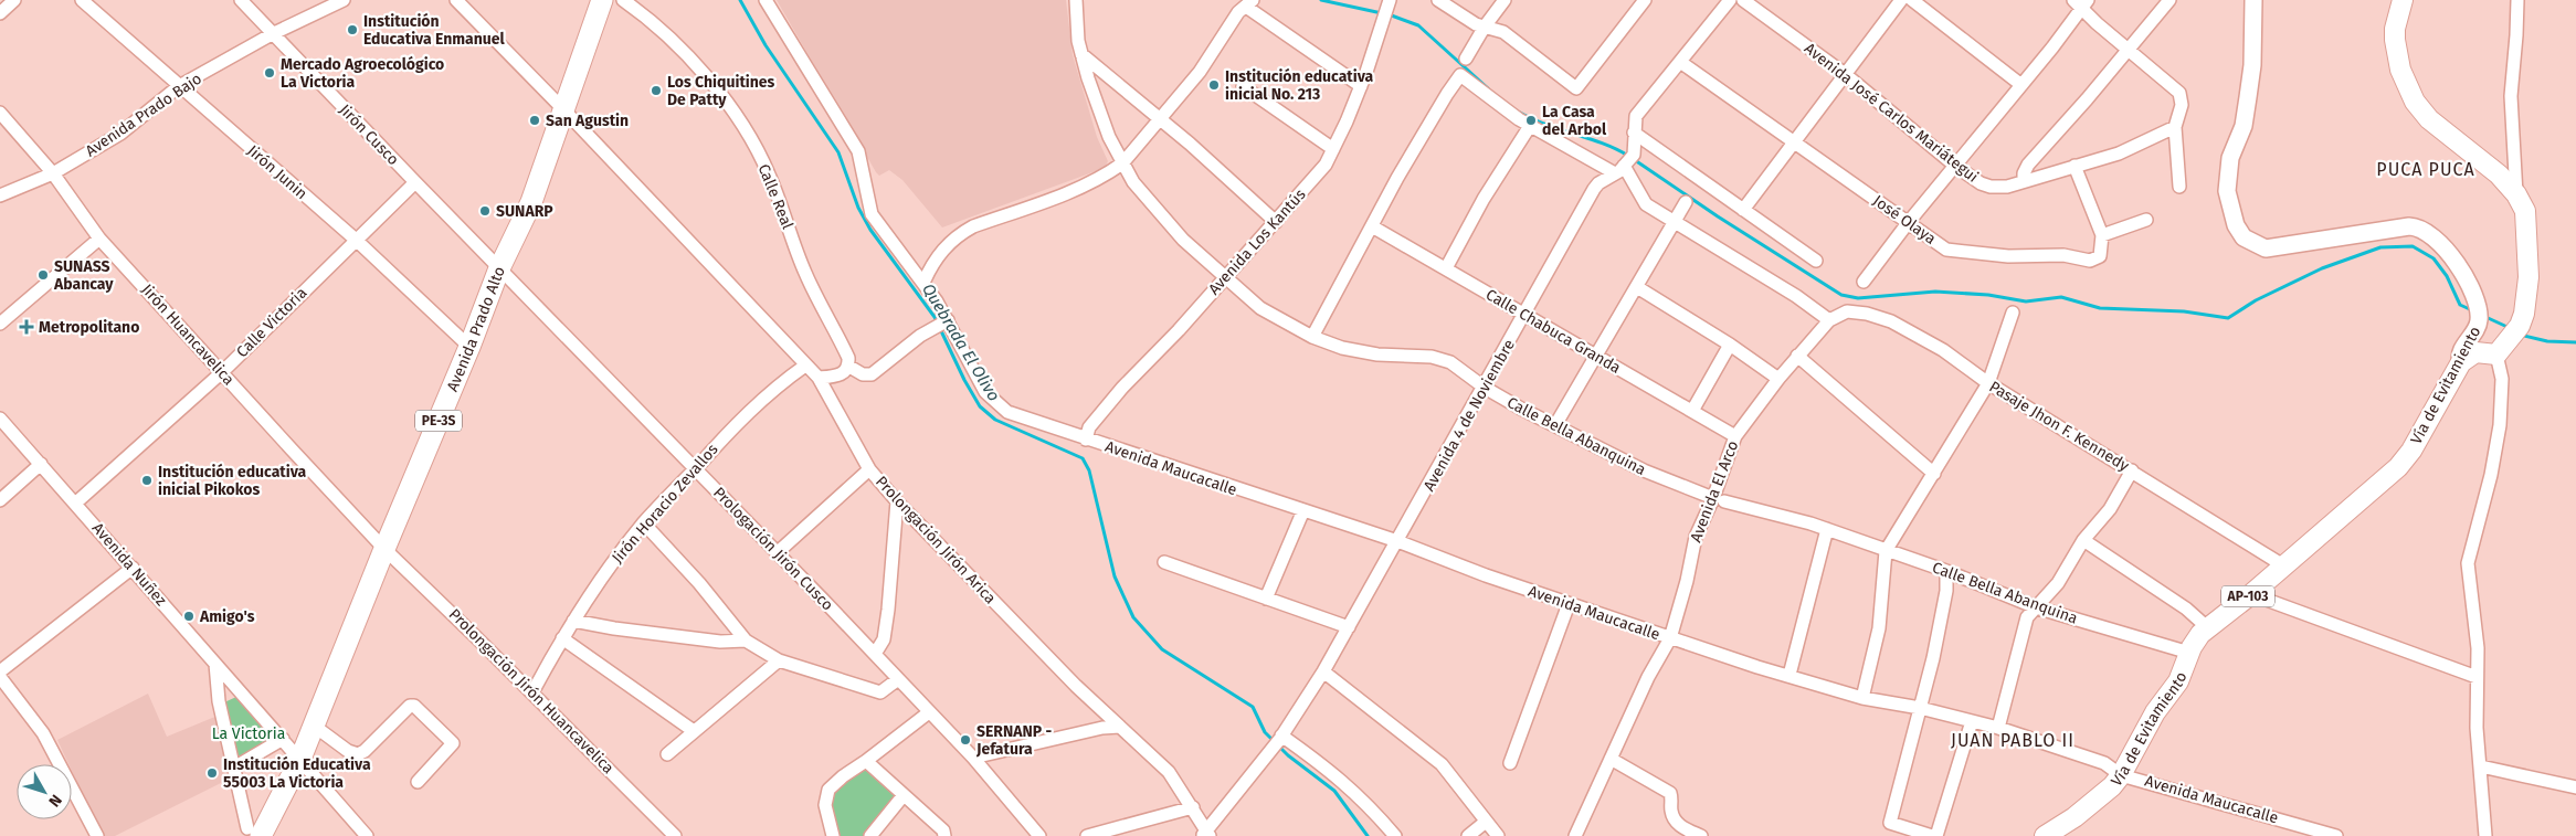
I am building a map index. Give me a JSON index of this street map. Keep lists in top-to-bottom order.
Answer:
{
  "streets": {
    "highway": ["Avenida Prado Alto", "PE-3S"],
    "main road": ["Vía de Evitamiento", "AP-103"],
    "street": [
      "Avenida José Carlos Mariátegui",
      "Avenida Prado Bajo",
      "Jirón Cusco",
      "Jirón Junin",
      "Calle Real",
      "José Olaya",
      "Avenida Los Kantús",
      "Calle Victoria",
      "Calle Chabuca Granda",
      "Jirón Huancavelica",
      "Avenida 4 de Noviembre",
      "Pasaje Jhon F. Kennedy",
      "Calle Bella Abanquina",
      "Avenida Maucacalle",
      "Avenida El Arco",
      "Jirón Horacio Zevallos",
      "Prolongación Jirón Arica",
      "Prologación Jirón Cusco",
      "Avenida Nuñez",
      "Prolongación Jirón Huancavelica"
    ]
  },
  "crossings": [
    ["Avenida Prado Bajo", "Jirón Cusco"],
    ["Avenida Prado Bajo", "Jirón Junin"],
    ["Avenida Prado Bajo", "Jirón Huancavelica"],
    ["Jirón Cusco", "Calle Victoria"],
    ["Jirón Cusco", "Avenida Prado Alto"],
    ["Jirón Cusco", "Prologación Jirón Cusco"],
    ["Jirón Junin", "Calle Victoria"],
    ["Jirón Junin", "Avenida Prado Alto"],
    ["Avenida Los Kantús", "Calle Bella Abanquina"],
    ["Avenida Los Kantús", "Avenida Maucacalle"],
    ["Calle Victoria", "Jirón Huancavelica"],
    ["Calle Victoria", "Avenida Nuñez"],
    ["Avenida Prado Alto", "Jirón Huancavelica"],
    ["Avenida Prado Alto", "Prolongación Jirón Arica"],
    ["Avenida Prado Alto", "Prologación Jirón Cusco"],
    ["Avenida Prado Alto", "Avenida Nuñez"],
    ["Avenida Prado Alto", "Prolongación Jirón Huancavelica"],
    ["Calle Chabuca Granda", "Avenida 4 de Noviembre"],
    ["Calle Chabuca Granda", "Avenida El Arco"],
    ["Jirón Huancavelica", "Prolongación Jirón Huancavelica"],
    ["Vía de Evitamiento", "Pasaje Jhon F. Kennedy"],
    ["Vía de Evitamiento", "Calle Bella Abanquina"],
    ["Vía de Evitamiento", "Avenida Maucacalle"],
    ["Avenida 4 de Noviembre", "Calle Bella Abanquina"],
    ["Avenida 4 de Noviembre", "Avenida Maucacalle"],
    ["Avenida 4 de Noviembre", "Prolongación Jirón Arica"],
    ["Pasaje Jhon F. Kennedy", "Avenida El Arco"],
    ["Calle Bella Abanquina", "Avenida El Arco"],
    ["Avenida Maucacalle", "Avenida El Arco"],
    ["Jirón Horacio Zevallos", "Prolongación Jirón Arica"],
    ["Jirón Horacio Zevallos", "Prologación Jirón Cusco"],
    ["Jirón Horacio Zevallos", "Prolongación Jirón Huancavelica"]
  ],
  "districts": ["PUCA PUCA", "JUAN PABLO II"],
  "water": ["Quebrada El Olivo"],
  "parks": ["La Victoria"],
  "places": {
    "other": [
      "Institución Educativa Enmanuel",
      "Mercado Agroecológico La Victoria",
      "Institución educativa inicial No. 213",
      "Los Chiquitines De Patty",
      "San Agustin",
      "La Casa del Arbol",
      "SUNARP",
      "SUNASS Abancay",
      "Institución educativa inicial Pikokos",
      "Amigo's",
      "SERNANP - Jefatura",
      "Institución Educativa 55003 La Victoria"
    ],
    "health": ["Metropolitano"]
  },
  "north": "bottom right"
}
